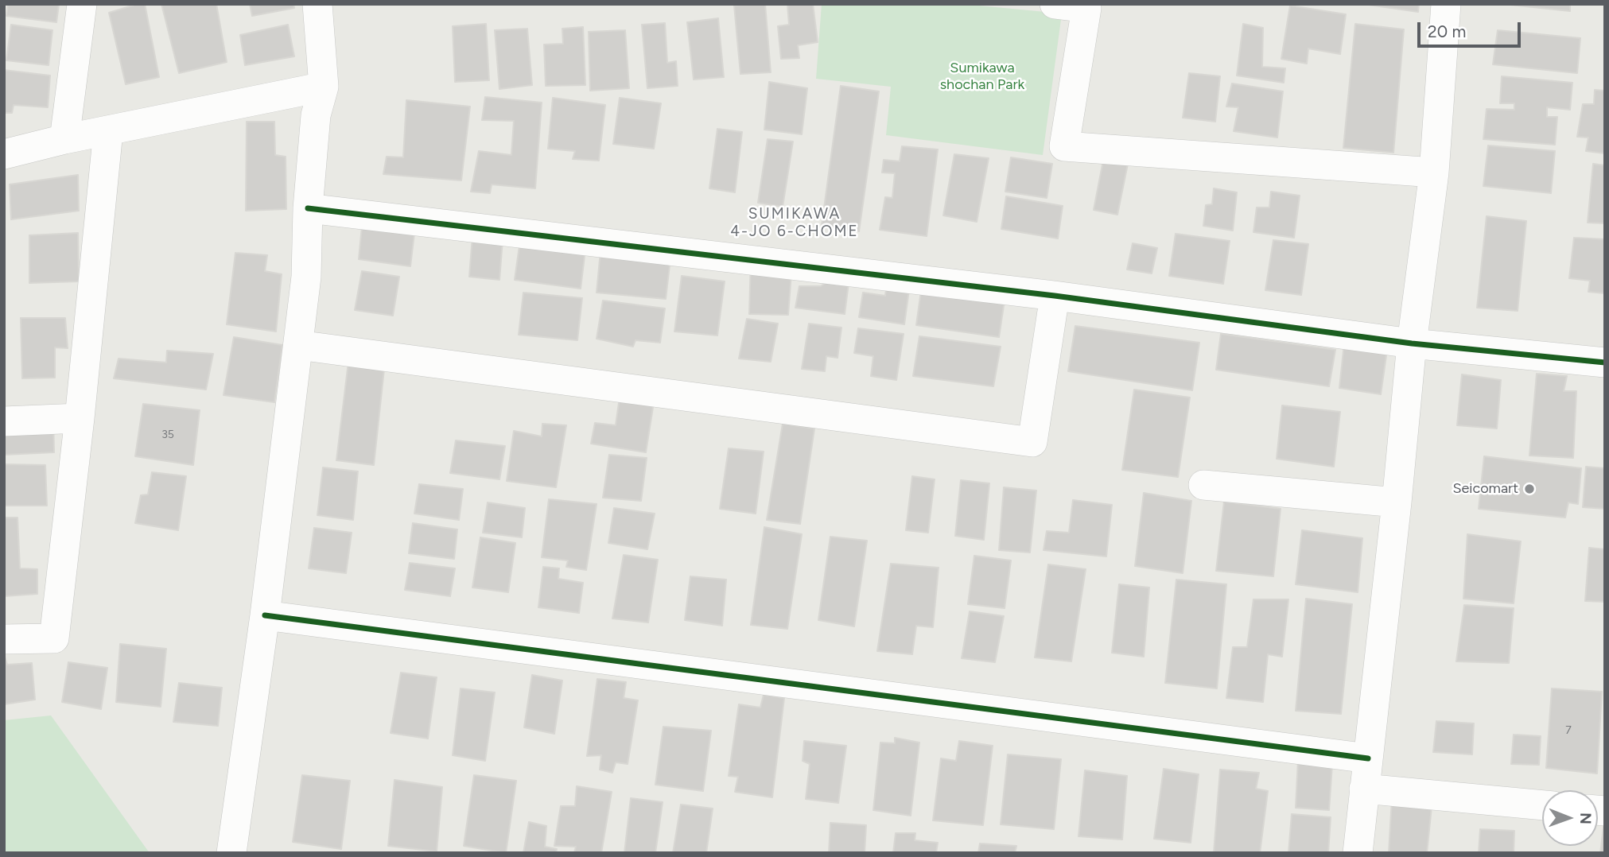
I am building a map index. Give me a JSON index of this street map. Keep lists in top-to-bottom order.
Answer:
{
  "districts": ["SUMIKAWA 4-JO 6-CHOME"],
  "parks": ["Sumikawa shochan Park"],
  "places": ["Seicomart"],
  "house_numbers": ["35", "7"],
  "scale_bar": "20 m",
  "north": "right"
}
